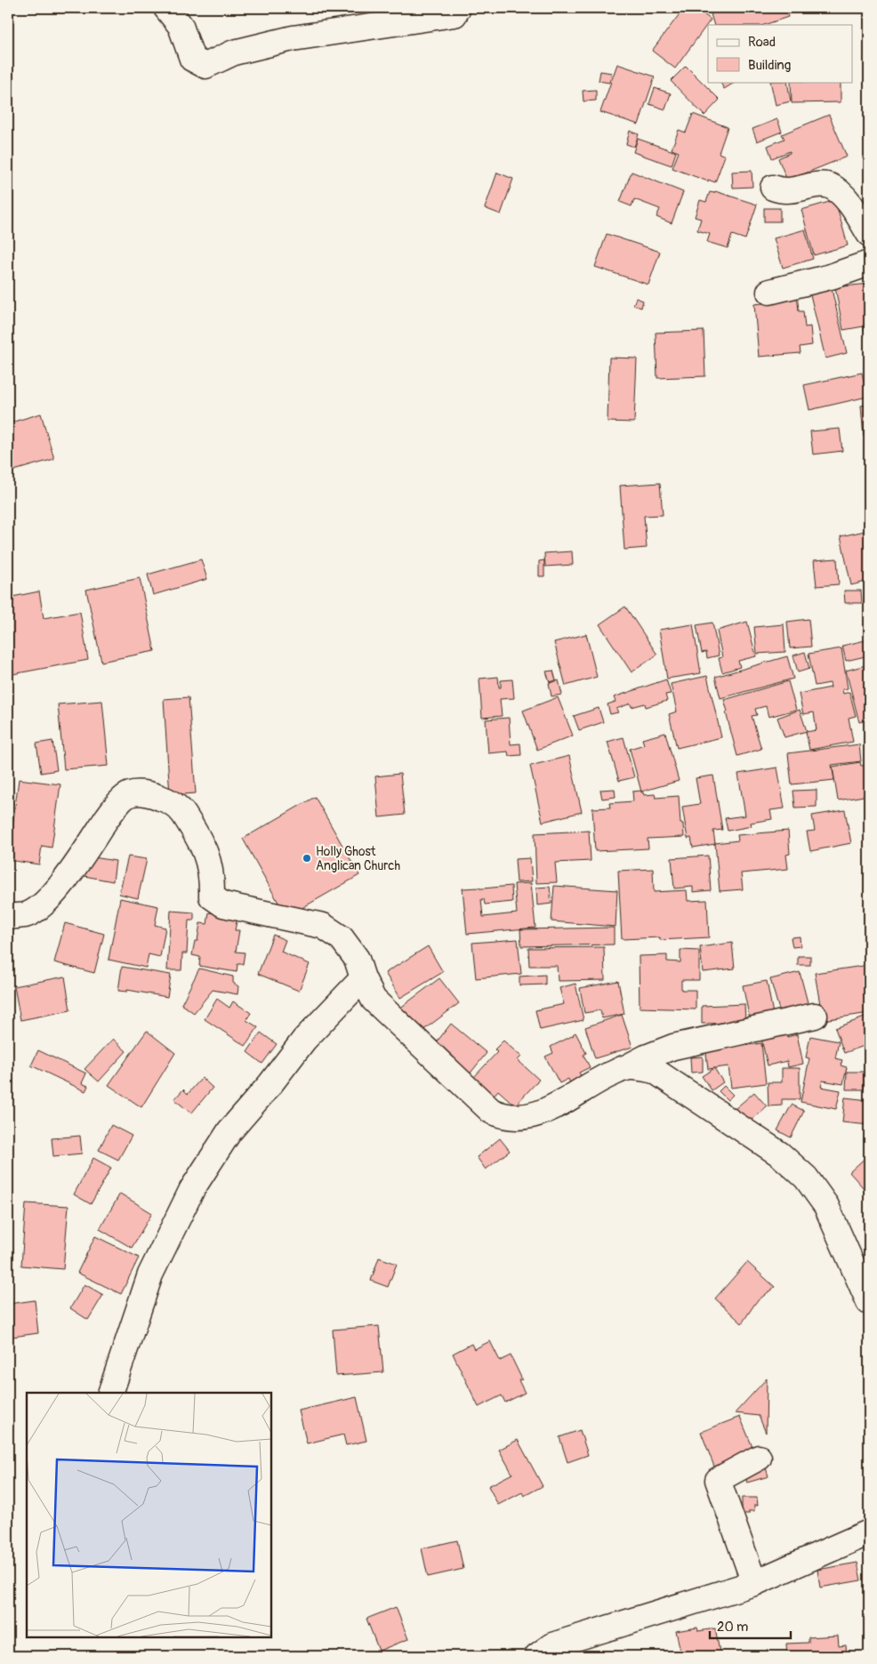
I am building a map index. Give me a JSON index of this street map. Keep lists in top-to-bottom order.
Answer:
{
  "places": ["Holly Ghost Anglican Church"],
  "legend": ["Road", "Building"],
  "scale_bar": "20 m"
}
